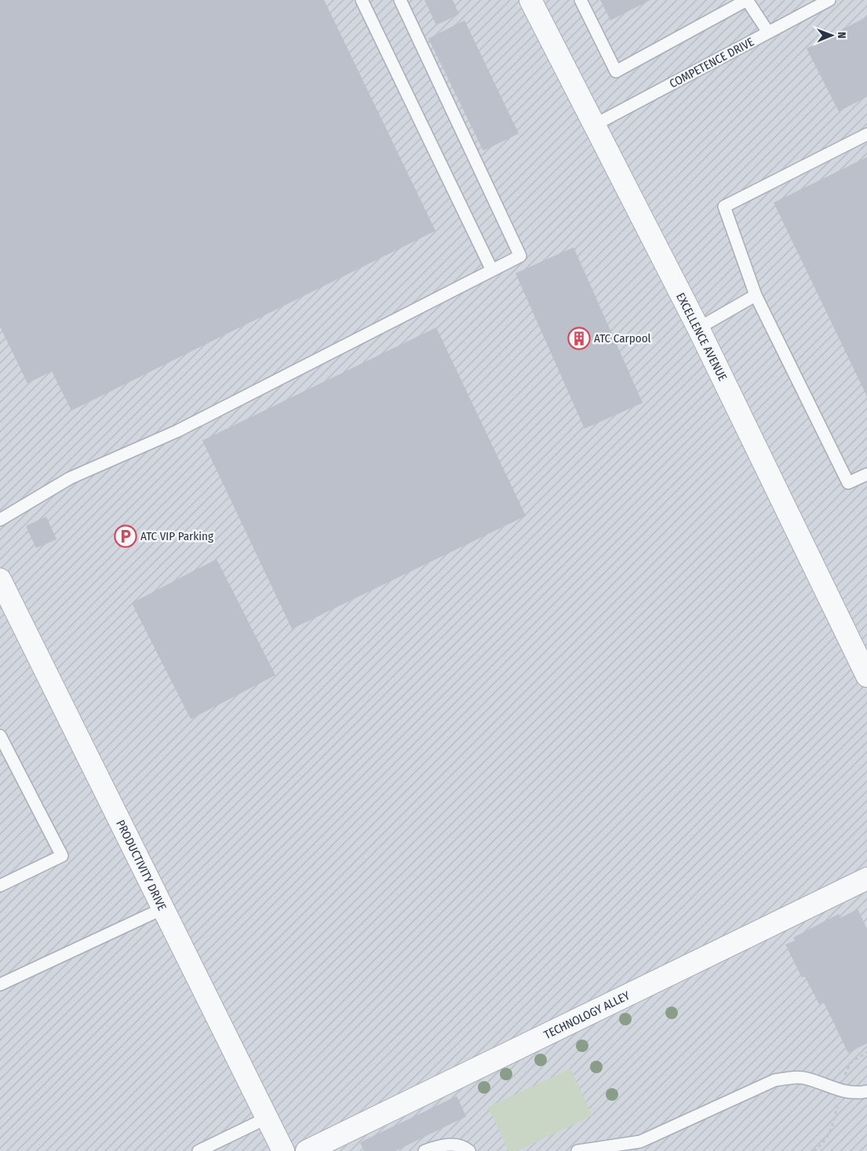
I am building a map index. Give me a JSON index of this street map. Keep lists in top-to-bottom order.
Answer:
{
  "streets": {
    "street": ["EXCELLENCE AVENUE", "PRODUCTIVITY DRIVE", "TECHNOLOGY ALLEY"],
    "lane": ["COMPETENCE DRIVE"]
  },
  "crossings": [
    ["COMPETENCE DRIVE", "EXCELLENCE AVENUE"]
  ],
  "places": {
    "building": ["ATC Carpool"],
    "parking": ["ATC VIP Parking"]
  },
  "north": "right"
}
